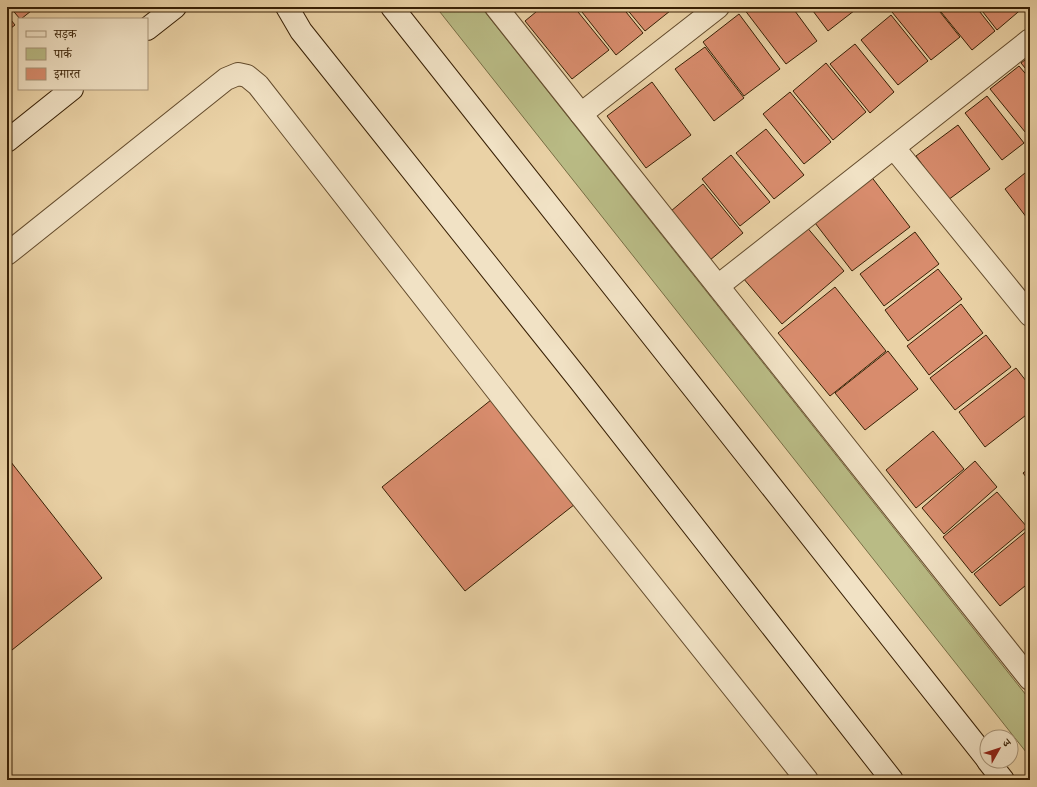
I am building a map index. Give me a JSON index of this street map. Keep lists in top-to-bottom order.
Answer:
{
  "legend": ["सड़क", "पार्क", "इमारत"],
  "north": "top right"
}
